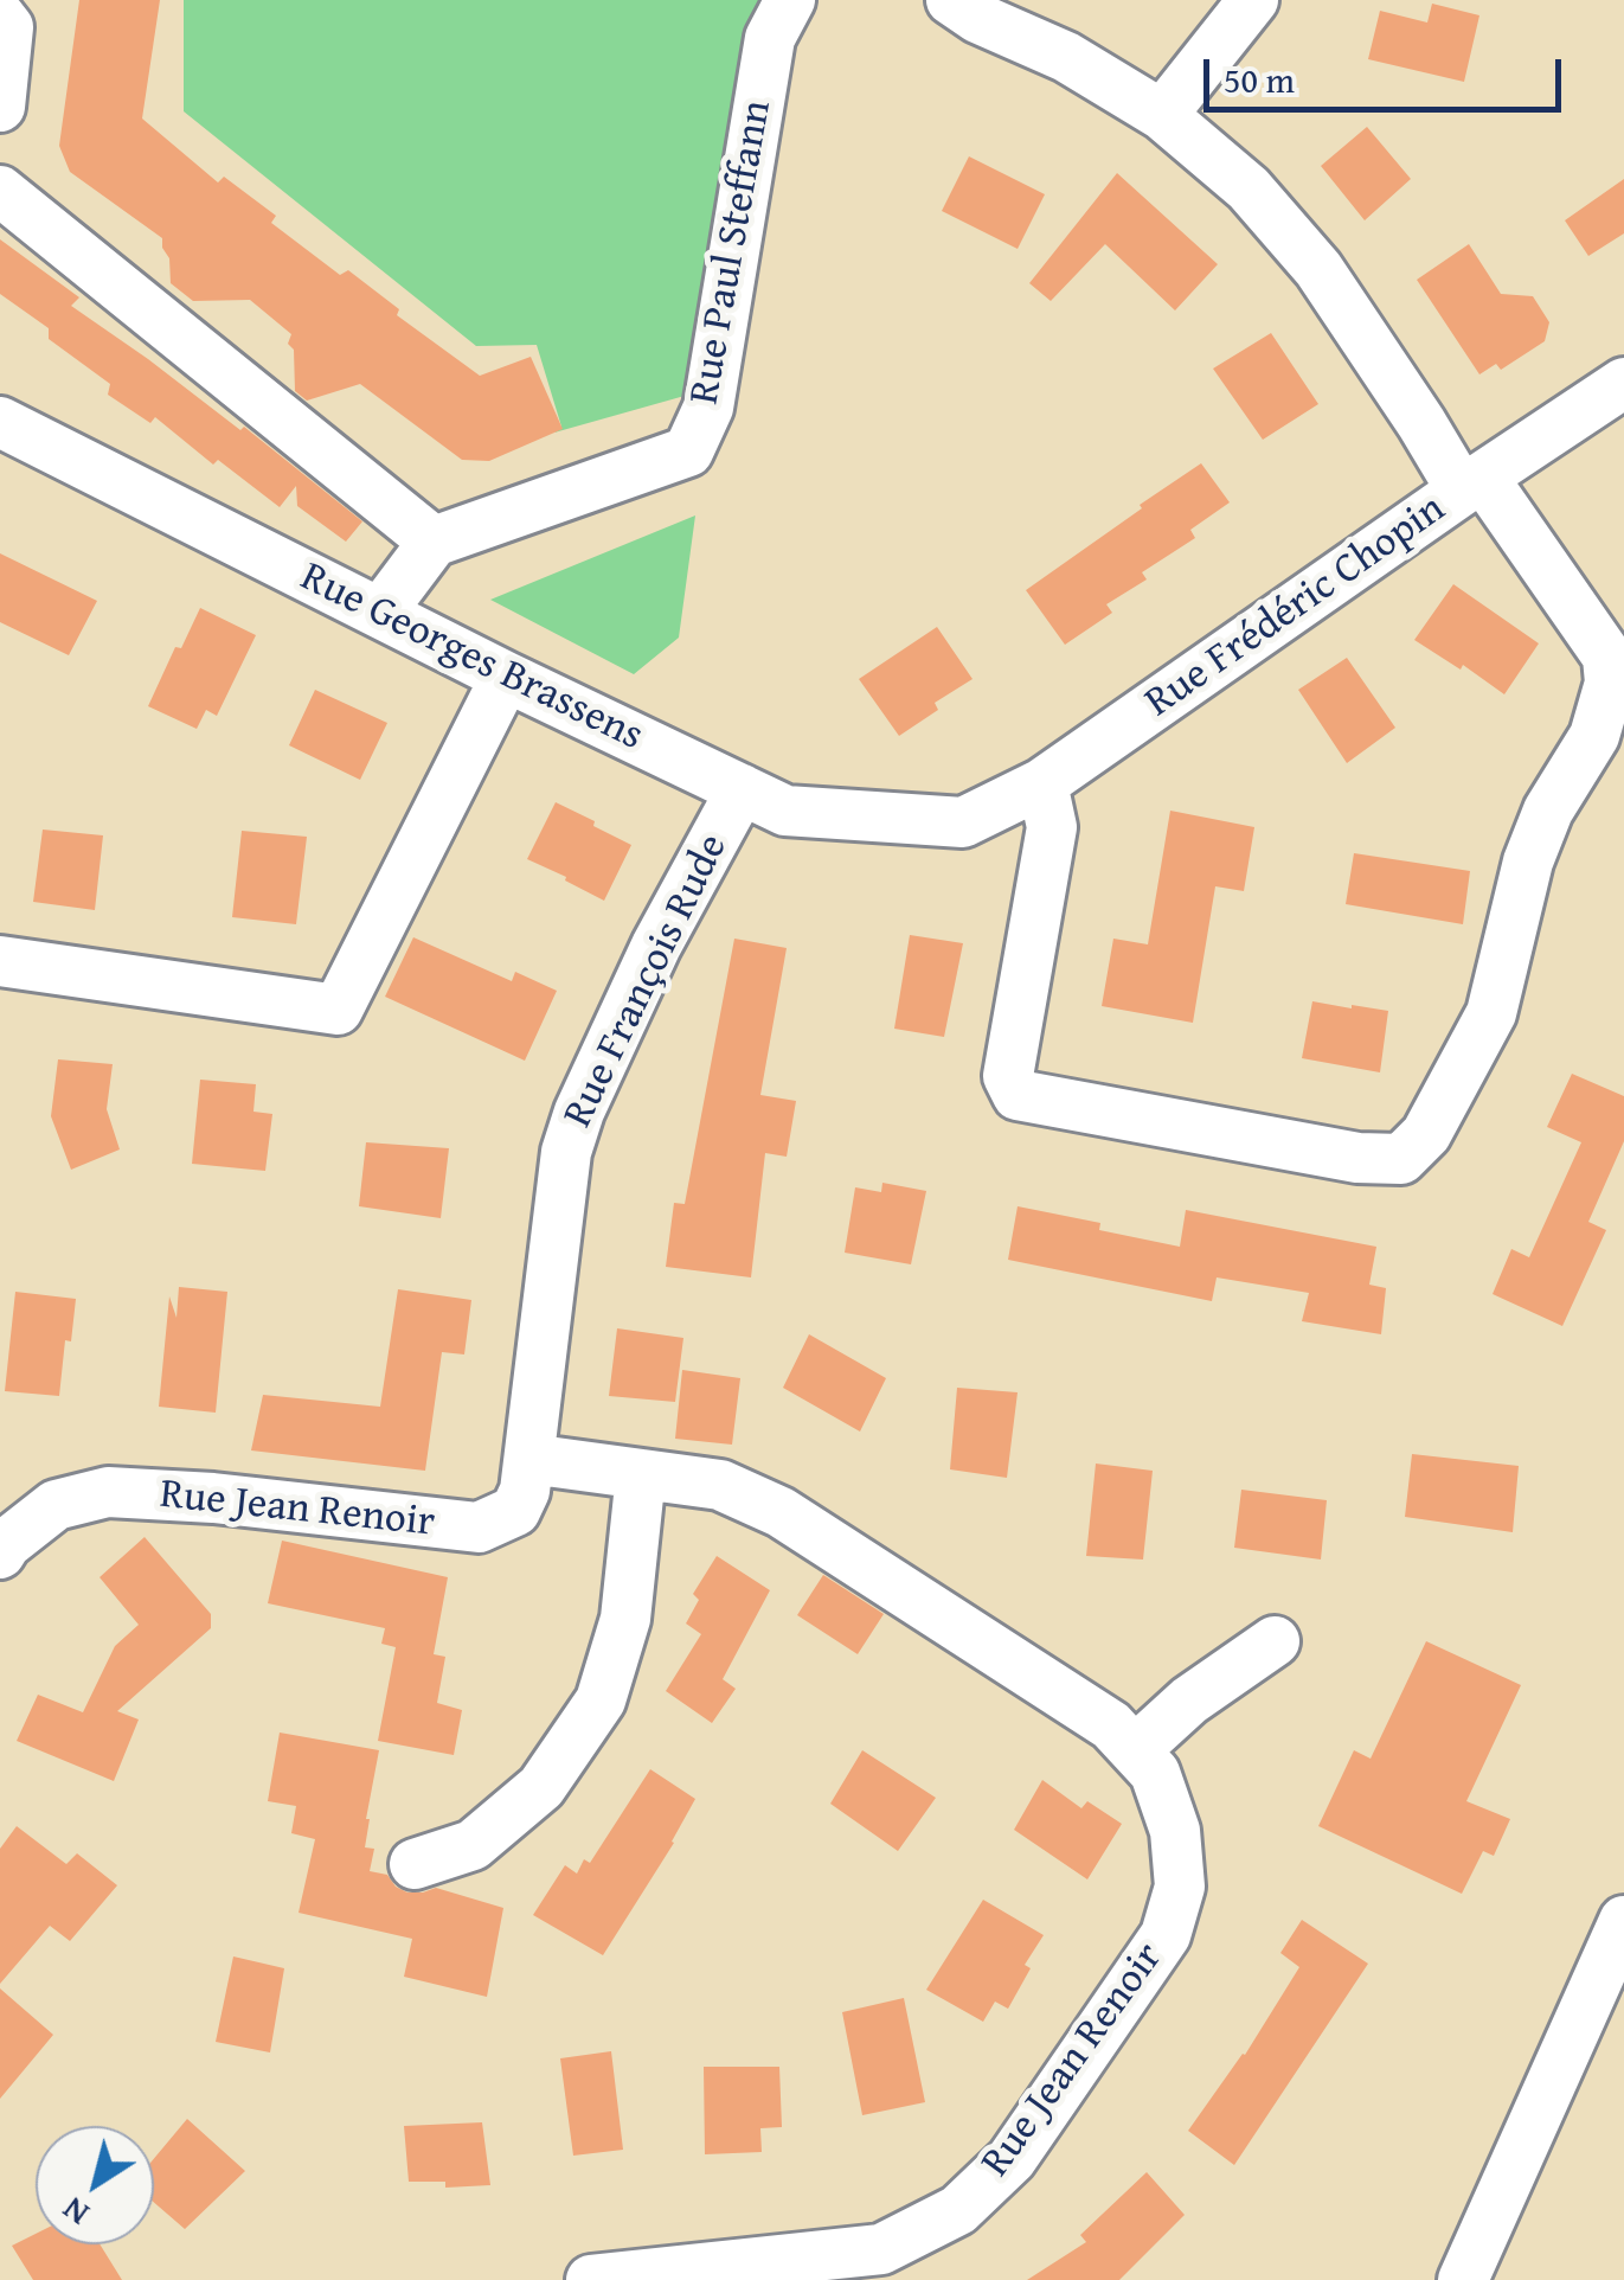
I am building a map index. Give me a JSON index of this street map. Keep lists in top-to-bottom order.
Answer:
{
  "streets": {
    "street": [
      "Rue Paul Steffann",
      "Rue Frédéric Chopin",
      "Rue Georges Brassens",
      "Rue François Rude",
      "Rue Jean Renoir"
    ]
  },
  "crossings": [
    ["Rue Frédéric Chopin", "Rue Georges Brassens"],
    ["Rue Georges Brassens", "Rue François Rude"],
    ["Rue François Rude", "Rue Jean Renoir"]
  ],
  "scale_bar": "50 m",
  "north": "bottom left"
}
